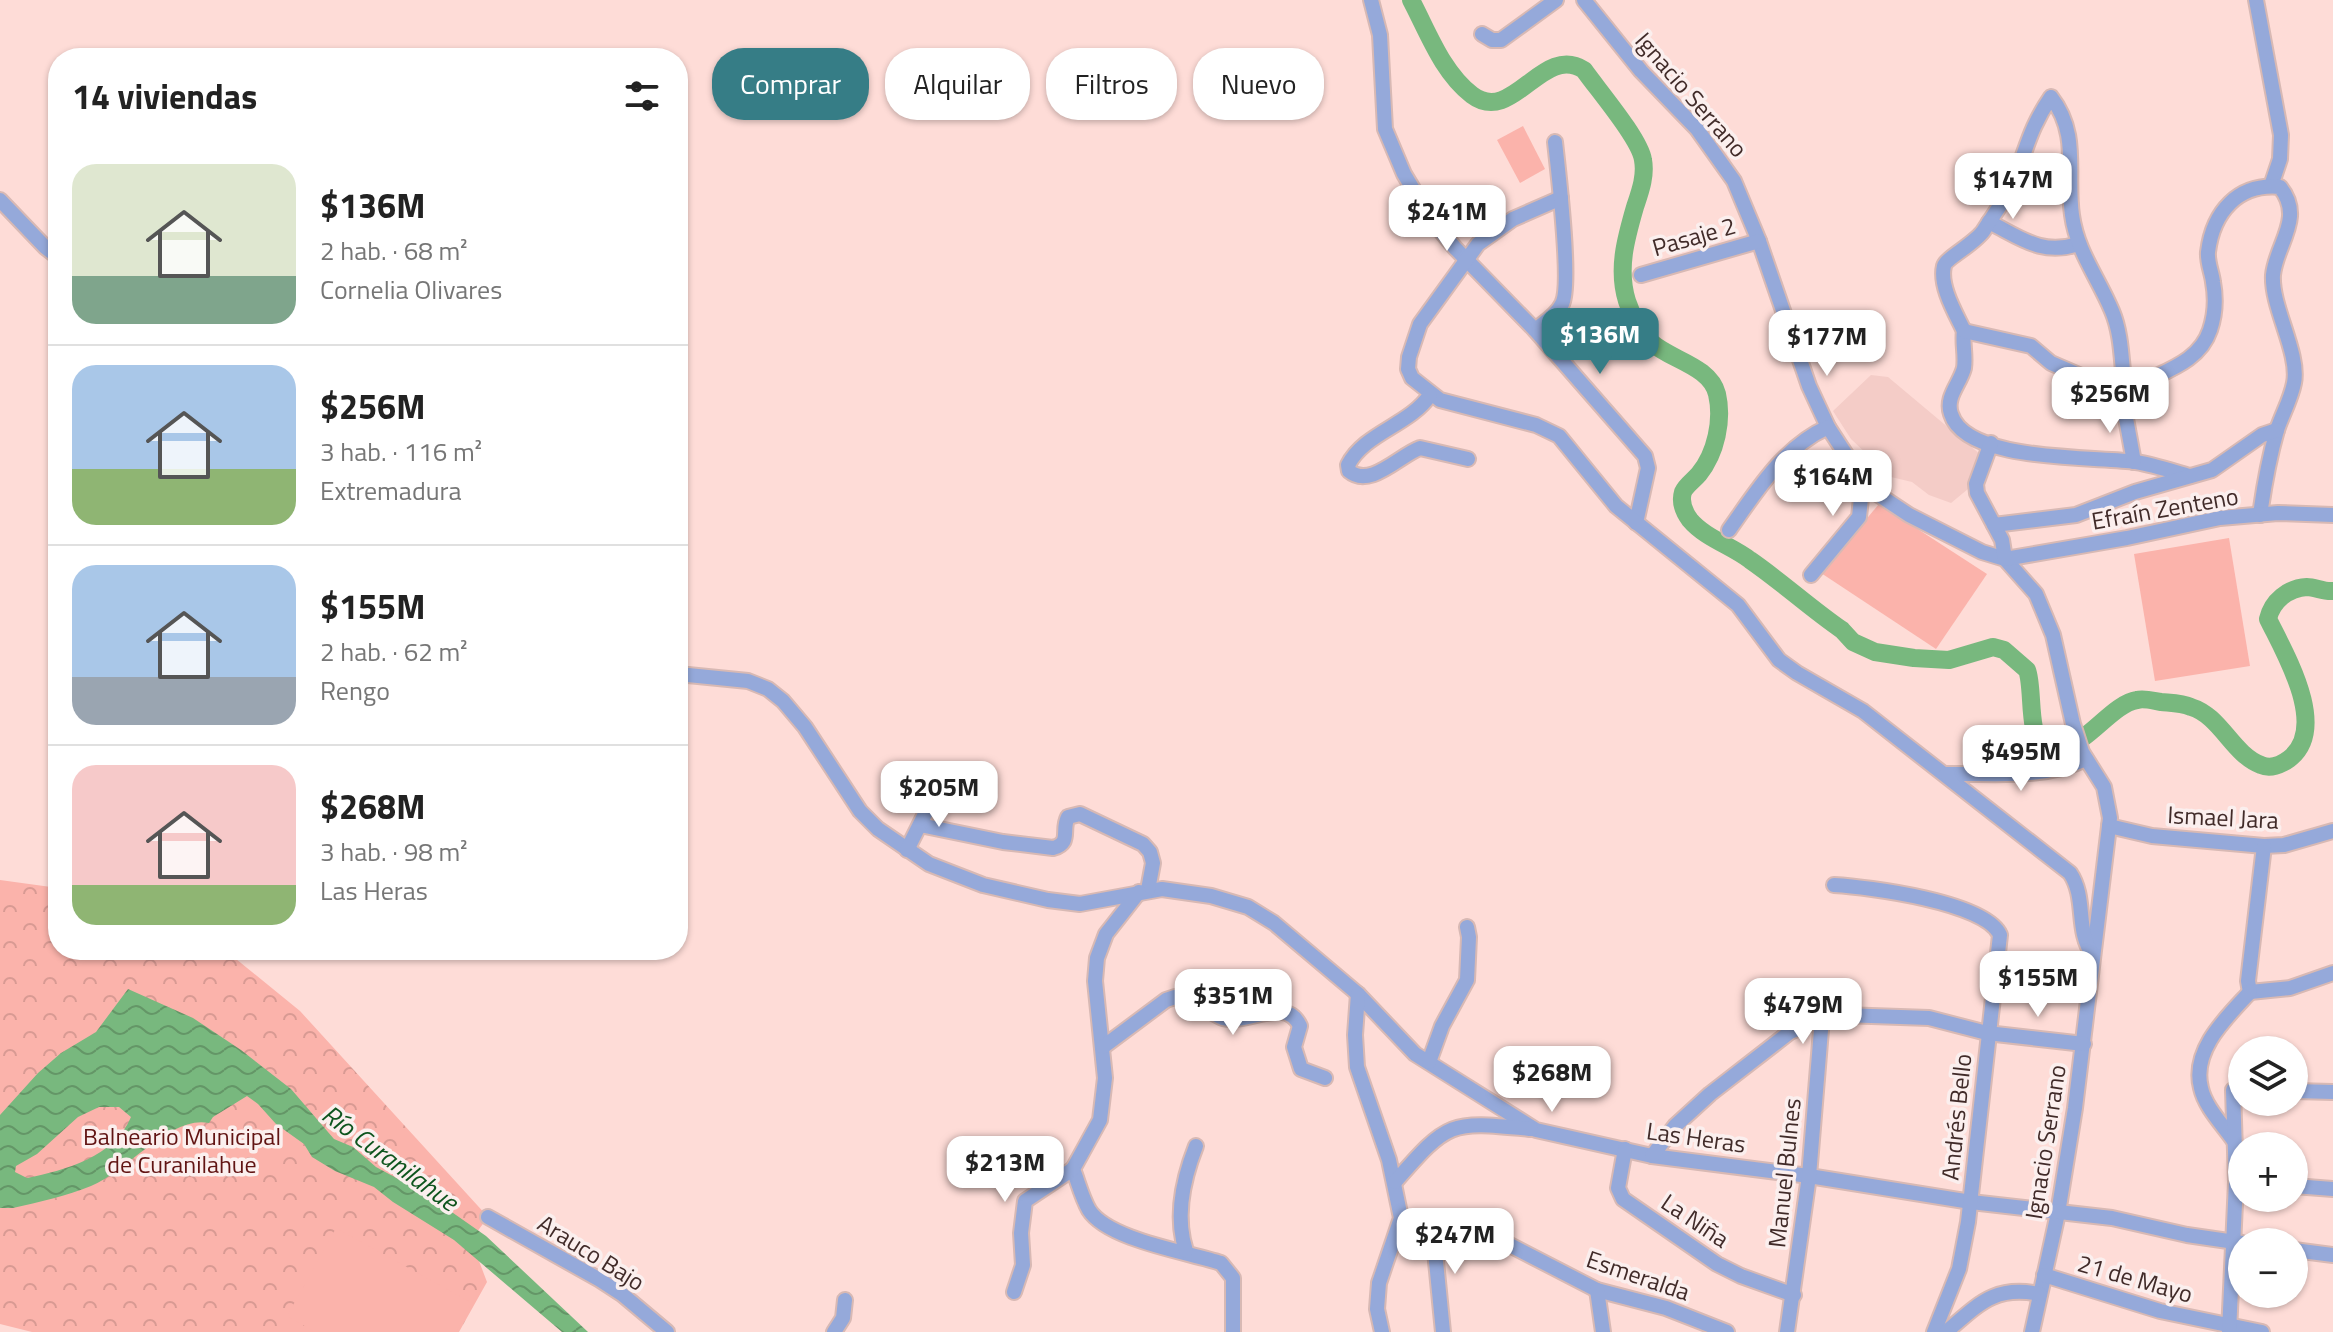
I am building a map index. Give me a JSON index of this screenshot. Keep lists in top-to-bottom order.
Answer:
{
  "streets": {
    "street": [
      "Ignacio Serrano",
      "Pasaje 2",
      "Efraín Zenteno",
      "Ismael Jara",
      "Andrés Bello",
      "Las Heras",
      "Manuel Bulnes",
      "La Niña",
      "Arauco Bajo",
      "Esmeralda",
      "21 de Mayo"
    ]
  },
  "crossings": [
    ["Ignacio Serrano", "Pasaje 2"],
    ["Ignacio Serrano", "Efraín Zenteno"],
    ["Ignacio Serrano", "Ismael Jara"],
    ["Ignacio Serrano", "Las Heras"],
    ["Ignacio Serrano", "21 de Mayo"],
    ["Andrés Bello", "Las Heras"],
    ["Las Heras", "Manuel Bulnes"],
    ["Las Heras", "La Niña"],
    ["Manuel Bulnes", "La Niña"]
  ],
  "water": ["Río Curanilahue"],
  "parks": ["Balneario Municipal de Curanilahue"],
  "page": {
    "chip": [
      "Comprar",
      "Alquilar",
      "Filtros",
      "Nuevo"
    ],
    "heading": "14 viviendas",
    "list": [
      {
        "name": "$136M",
        "note": "2 hab. · 68 m² · Cornelia Olivares"
      },
      {
        "name": "$256M",
        "note": "3 hab. · 116 m² · Extremadura"
      },
      {
        "name": "$155M",
        "note": "2 hab. · 62 m² · Rengo"
      },
      {
        "name": "$268M",
        "note": "3 hab. · 98 m² · Las Heras"
      }
    ],
    "price": [
      "$147M",
      "$241M",
      "$136M",
      "$177M",
      "$256M",
      "$164M",
      "$495M",
      "$205M",
      "$155M",
      "$351M",
      "$479M",
      "$268M",
      "$213M",
      "$247M"
    ],
    "map_buttons": ["+", "−"]
  }
}
